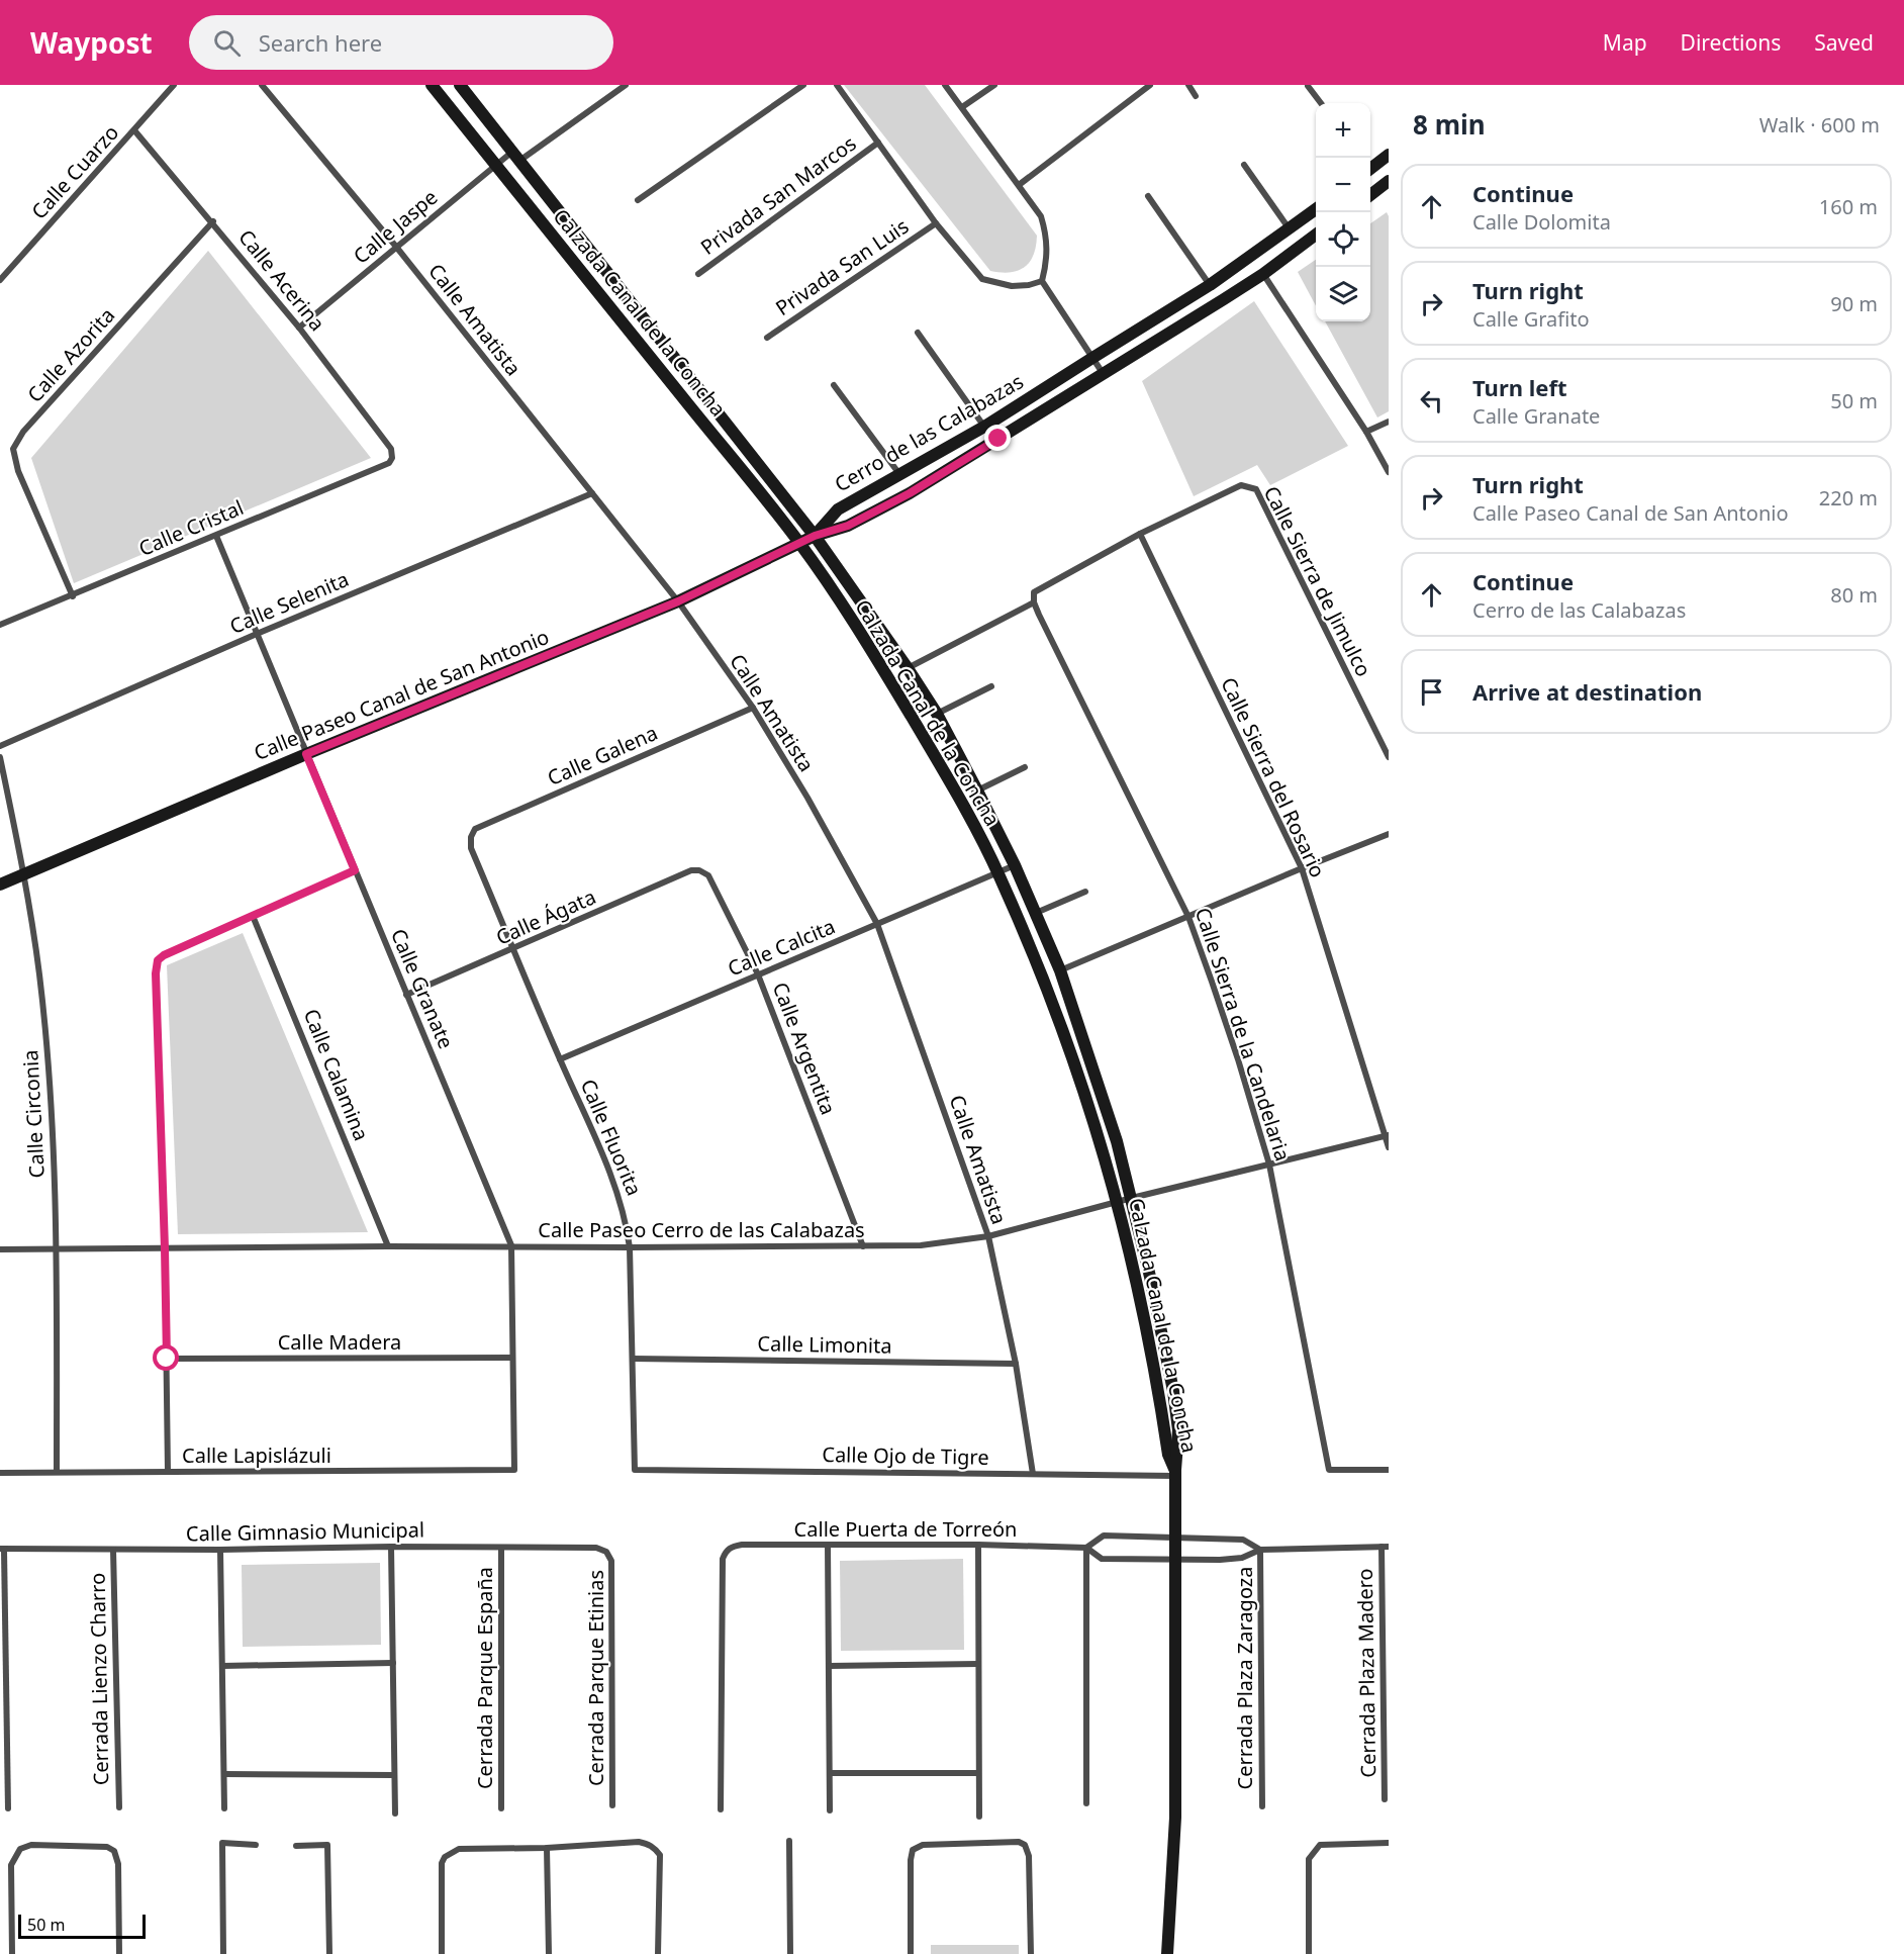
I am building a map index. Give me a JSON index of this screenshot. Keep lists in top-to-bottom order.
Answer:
{
  "streets": {
    "street": [
      "Calle Cuarzo",
      "Privada San Marcos",
      "Calle Jaspe",
      "Privada San Luis",
      "Calle Acerina",
      "Calzada Canal de la Concha",
      "Calle Amatista",
      "Calle Azorita",
      "Cerro de las Calabazas",
      "Calle Cristal",
      "Calle Sierra de Jimulco",
      "Calle Selenita",
      "Calle Paseo Canal de San Antonio",
      "Calle Galena",
      "Calle Sierra del Rosario",
      "Calle Ágata",
      "Calle Calcita",
      "Calle Granate",
      "Calle Sierra de la Candelaria",
      "Calle Argentita",
      "Calle Calamina",
      "Calle Circonia",
      "Calle Fluorita",
      "Calle Paseo Cerro de las Calabazas",
      "Calle Madera",
      "Calle Limonita",
      "Calle Lapislázuli",
      "Calle Ojo de Tigre",
      "Calle Puerta de Torreón",
      "Calle Gimnasio Municipal",
      "Cerrada Plaza Madero",
      "Cerrada Parque España",
      "Cerrada Parque Etinias",
      "Cerrada Plaza Zaragoza",
      "Cerrada Lienzo Charro"
    ]
  },
  "crossings": [
    ["Calle Cuarzo", "Calle Acerina"],
    ["Calle Jaspe", "Calle Acerina"],
    ["Calle Jaspe", "Calzada Canal de la Concha"],
    ["Calle Jaspe", "Calle Amatista"],
    ["Calle Acerina", "Calle Azorita"],
    ["Calle Acerina", "Calle Cristal"],
    ["Calzada Canal de la Concha", "Cerro de las Calabazas"],
    ["Calzada Canal de la Concha", "Calle Paseo Canal de San Antonio"],
    ["Calzada Canal de la Concha", "Calle Calcita"],
    ["Calzada Canal de la Concha", "Calle Paseo Cerro de las Calabazas"],
    ["Calzada Canal de la Concha", "Calle Ojo de Tigre"],
    ["Calzada Canal de la Concha", "Calle Puerta de Torreón"],
    ["Calle Amatista", "Calle Selenita"],
    ["Calle Amatista", "Calle Paseo Canal de San Antonio"],
    ["Calle Amatista", "Calle Galena"],
    ["Calle Amatista", "Calle Calcita"],
    ["Calle Amatista", "Calle Paseo Cerro de las Calabazas"],
    ["Calle Amatista", "Calle Limonita"],
    ["Calle Amatista", "Calle Ojo de Tigre"],
    ["Calle Azorita", "Calle Cristal"],
    ["Cerro de las Calabazas", "Calle Paseo Canal de San Antonio"],
    ["Calle Cristal", "Calle Granate"],
    ["Calle Sierra de Jimulco", "Calle Sierra del Rosario"],
    ["Calle Selenita", "Calle Granate"],
    ["Calle Paseo Canal de San Antonio", "Calle Granate"],
    ["Calle Paseo Canal de San Antonio", "Calle Circonia"],
    ["Calle Galena", "Calle Fluorita"],
    ["Calle Sierra del Rosario", "Calle Paseo Cerro de las Calabazas"],
    ["Calle Ágata", "Calle Granate"],
    ["Calle Ágata", "Calle Argentita"],
    ["Calle Ágata", "Calle Fluorita"],
    ["Calle Calcita", "Calle Argentita"],
    ["Calle Calcita", "Calle Fluorita"],
    ["Calle Granate", "Calle Paseo Cerro de las Calabazas"],
    ["Calle Granate", "Calle Madera"],
    ["Calle Granate", "Calle Lapislázuli"],
    ["Calle Sierra de la Candelaria", "Calle Paseo Cerro de las Calabazas"],
    ["Calle Argentita", "Calle Paseo Cerro de las Calabazas"],
    ["Calle Calamina", "Calle Paseo Cerro de las Calabazas"],
    ["Calle Circonia", "Calle Paseo Cerro de las Calabazas"],
    ["Calle Circonia", "Calle Lapislázuli"],
    ["Calle Fluorita", "Calle Paseo Cerro de las Calabazas"],
    ["Calle Fluorita", "Calle Limonita"],
    ["Calle Fluorita", "Calle Ojo de Tigre"],
    ["Calle Puerta de Torreón", "Cerrada Plaza Madero"],
    ["Calle Puerta de Torreón", "Cerrada Plaza Zaragoza"],
    ["Calle Gimnasio Municipal", "Cerrada Parque España"],
    ["Calle Gimnasio Municipal", "Cerrada Parque Etinias"],
    ["Calle Gimnasio Municipal", "Cerrada Lienzo Charro"]
  ],
  "scale_bar": "50 m",
  "page": {
    "header": "Waypost",
    "search": "Search here",
    "nav": ["Map", "Directions", "Saved"],
    "heading": ["8 min", "Walk · 600 m"],
    "map_buttons": ["+", "−"],
    "list": [
      ["Continue", "Calle Dolomita", "160 m"],
      ["Turn right", "Calle Grafito", "90 m"],
      ["Turn left", "Calle Granate", "50 m"],
      ["Turn right", "Calle Paseo Canal de San Antonio", "220 m"],
      ["Continue", "Cerro de las Calabazas", "80 m"],
      "Arrive at destination"
    ],
    "scale": "50 m"
  }
}
